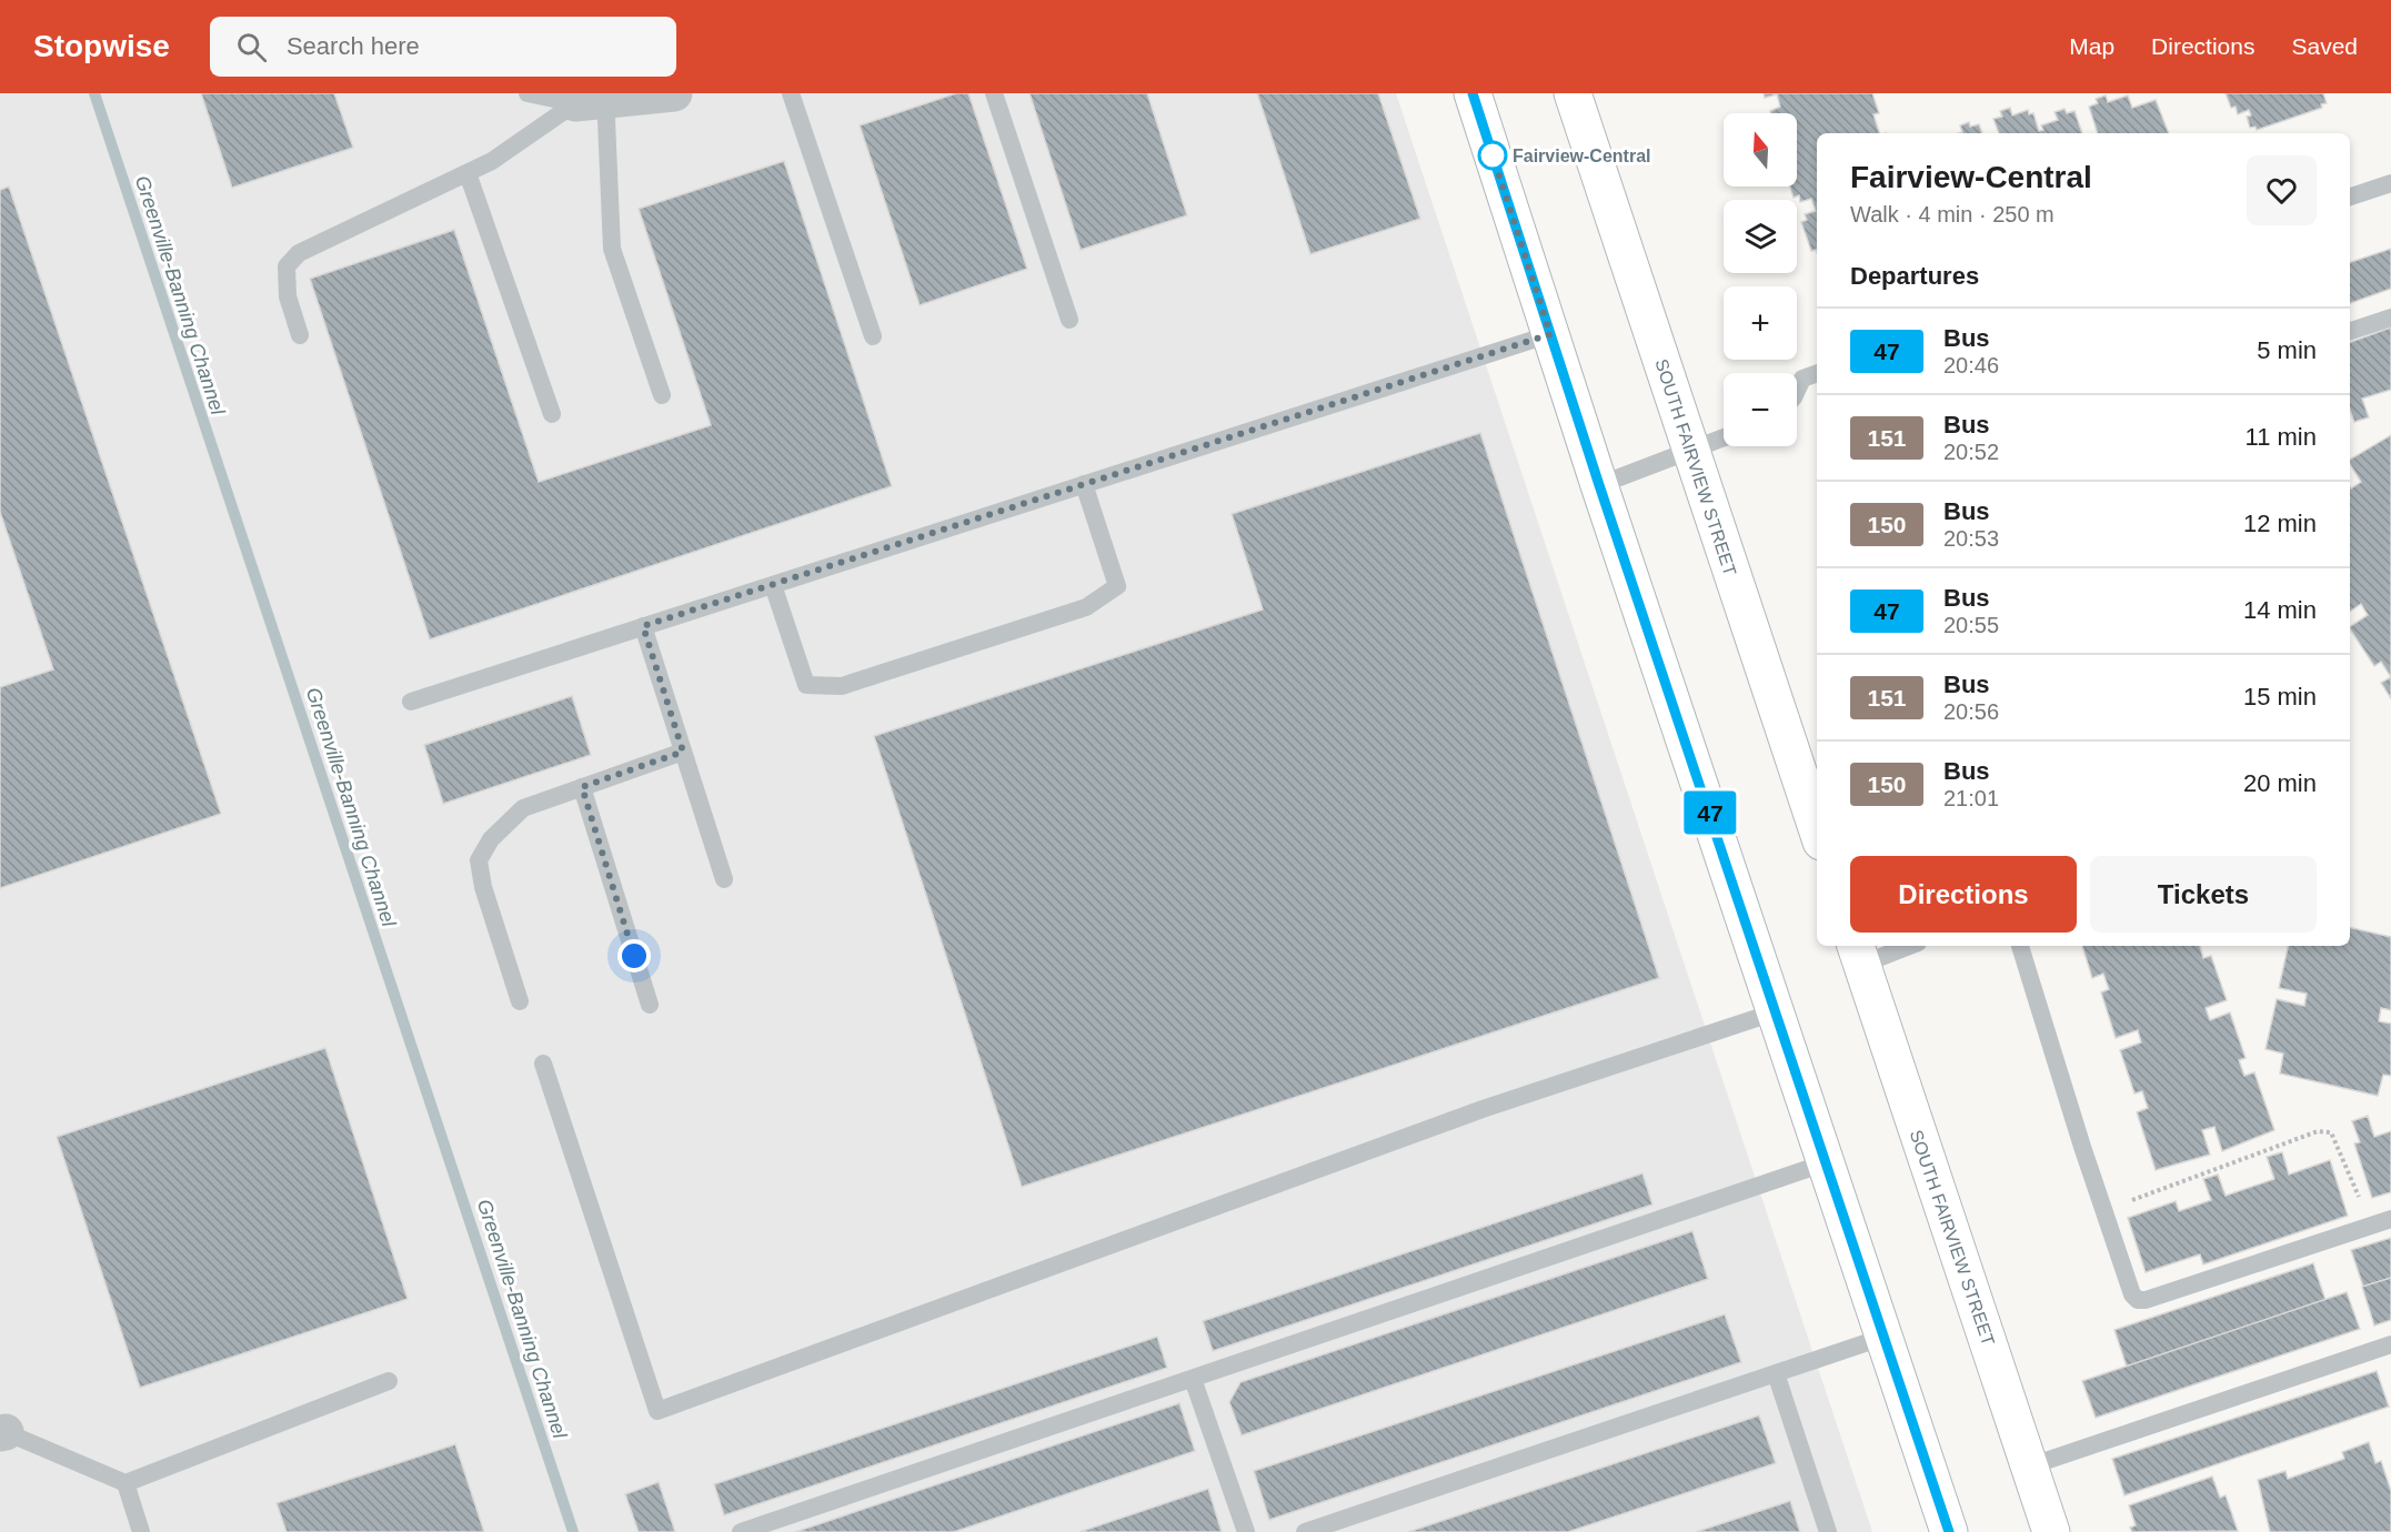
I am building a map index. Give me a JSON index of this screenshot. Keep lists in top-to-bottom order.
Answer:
{
  "streets": {
    "main road": ["SOUTH FAIRVIEW STREET"]
  },
  "water": ["Greenville-Banning Channel"],
  "places": ["Fairview-Central"],
  "lines": ["bus line 47"],
  "north": "top",
  "page": {
    "header": "Stopwise",
    "search": "Search here",
    "nav": ["Map", "Directions", "Saved"],
    "on_map": "47",
    "map_buttons": ["+", "−"],
    "heading": [
      ["Fairview-Central", "Walk · 4 min · 250 m"],
      "Departures"
    ],
    "list": [
      {
        "mark": "47",
        "name": "Bus",
        "note": "20:46",
        "value": "5 min"
      },
      {
        "mark": "151",
        "name": "Bus",
        "note": "20:52",
        "value": "11 min"
      },
      {
        "mark": "150",
        "name": "Bus",
        "note": "20:53",
        "value": "12 min"
      },
      {
        "mark": "47",
        "name": "Bus",
        "note": "20:55",
        "value": "14 min"
      },
      {
        "mark": "151",
        "name": "Bus",
        "note": "20:56",
        "value": "15 min"
      },
      {
        "mark": "150",
        "name": "Bus",
        "note": "21:01",
        "value": "20 min"
      }
    ],
    "buttons": ["Directions", "Tickets"]
  }
}
